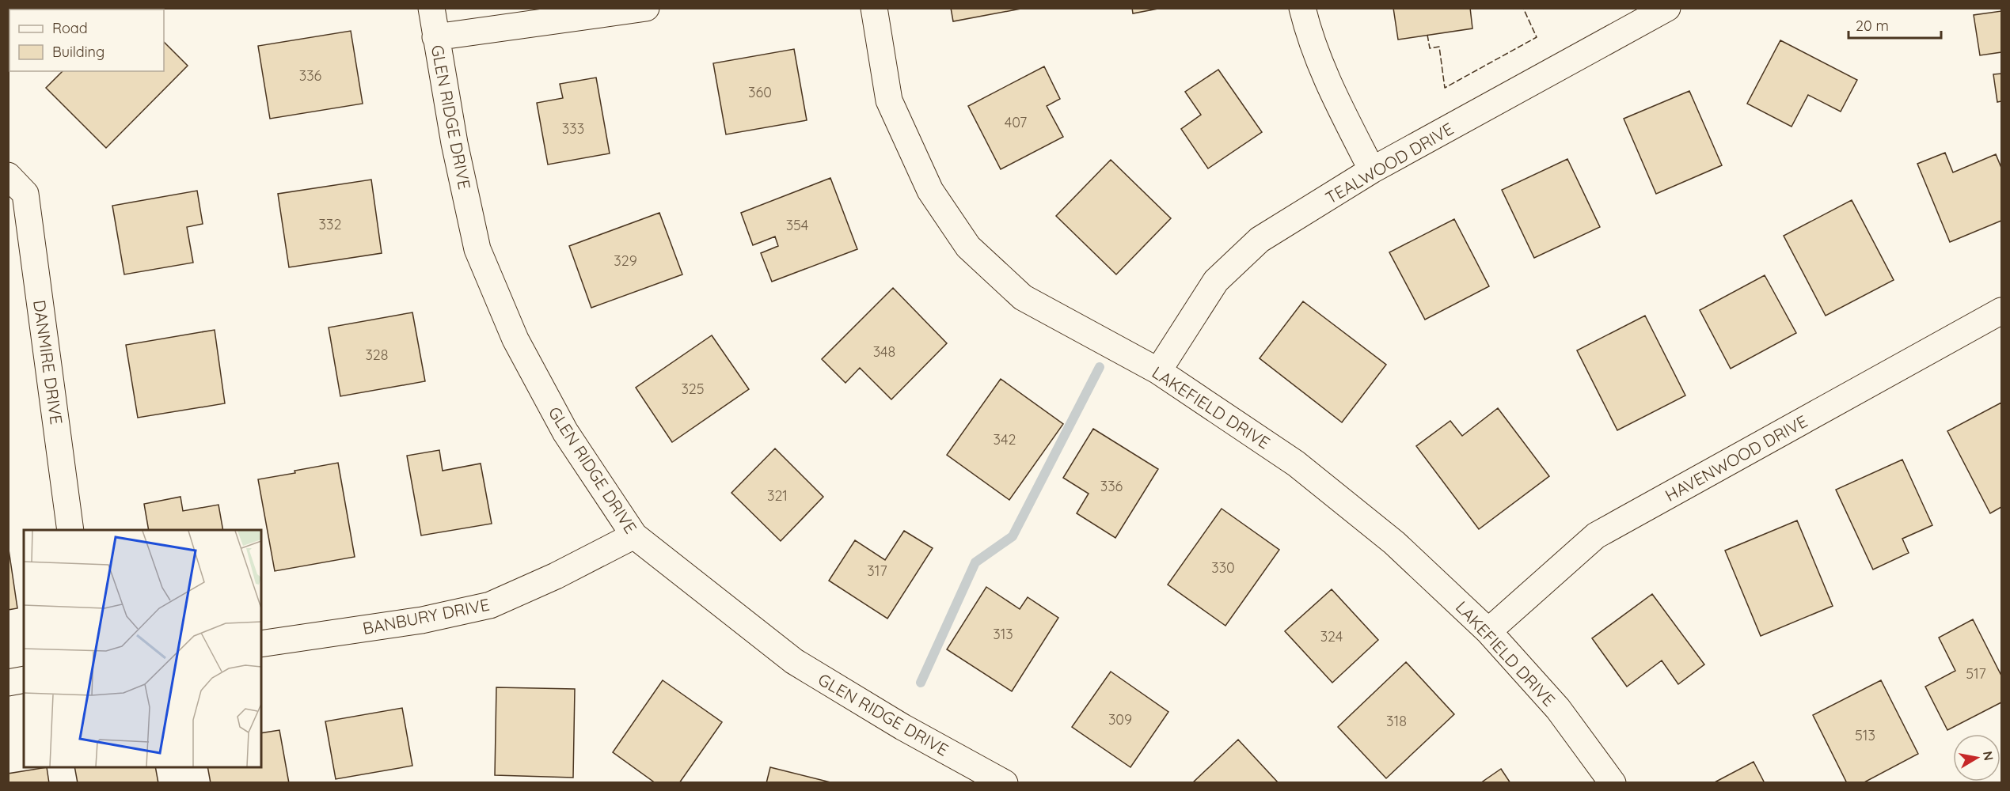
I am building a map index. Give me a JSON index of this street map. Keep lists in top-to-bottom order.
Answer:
{
  "streets": {
    "street": [
      "GLEN RIDGE DRIVE",
      "TEALWOOD DRIVE",
      "DANMIRE DRIVE",
      "LAKEFIELD DRIVE",
      "HAVENWOOD DRIVE",
      "BANBURY DRIVE"
    ]
  },
  "crossings": [
    ["GLEN RIDGE DRIVE", "BANBURY DRIVE"],
    ["TEALWOOD DRIVE", "LAKEFIELD DRIVE"],
    ["LAKEFIELD DRIVE", "HAVENWOOD DRIVE"]
  ],
  "house_numbers": [
    "336",
    "360",
    "407",
    "333",
    "332",
    "354",
    "329",
    "348",
    "328",
    "325",
    "342",
    "336",
    "321",
    "330",
    "317",
    "313",
    "324",
    "517",
    "309",
    "318",
    "513"
  ],
  "legend": ["Road", "Building"],
  "scale_bar": "20 m",
  "north": "right"
}
